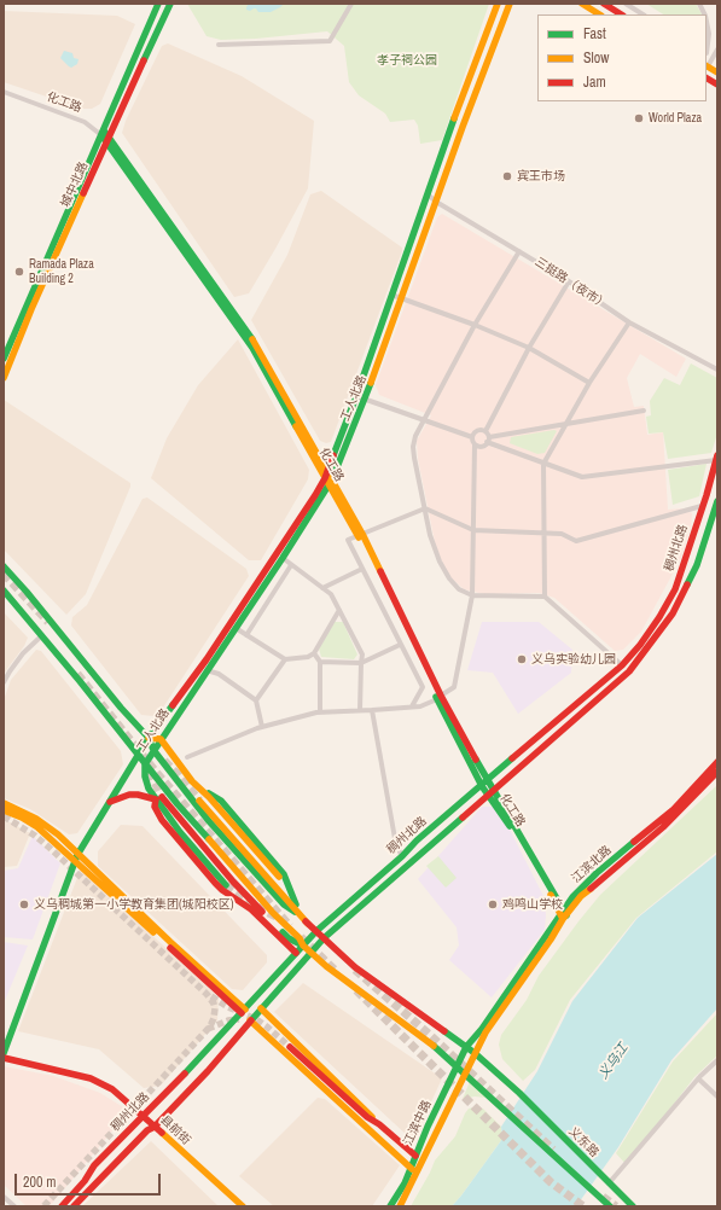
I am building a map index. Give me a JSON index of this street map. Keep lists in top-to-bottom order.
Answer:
{
  "streets": {
    "main road": [
      "化工路",
      "城中北路",
      "工人北路",
      "稠州北路",
      "江滨北路",
      "江滨中路",
      "县前街",
      "义东路"
    ],
    "street": ["三挺路（夜市）"]
  },
  "crossings": [
    ["化工路", "城中北路"],
    ["化工路", "工人北路"],
    ["化工路", "稠州北路"],
    ["化工路", "江滨北路"],
    ["三挺路（夜市）", "工人北路"],
    ["稠州北路", "县前街"],
    ["稠州北路", "义东路"],
    ["江滨北路", "江滨中路"],
    ["江滨北路", "义东路"],
    ["江滨中路", "义东路"]
  ],
  "water": ["义乌江"],
  "parks": ["孝子祠公园"],
  "places": [
    "World Plaza",
    "宾王市场",
    "Ramada Plaza Building 2",
    "义乌实验幼儿园",
    "义乌稠城第一小学教育集团(城阳校区)",
    "鸡鸣山学校"
  ],
  "legend": ["Fast", "Slow", "Jam"],
  "scale_bar": "200 m"
}
